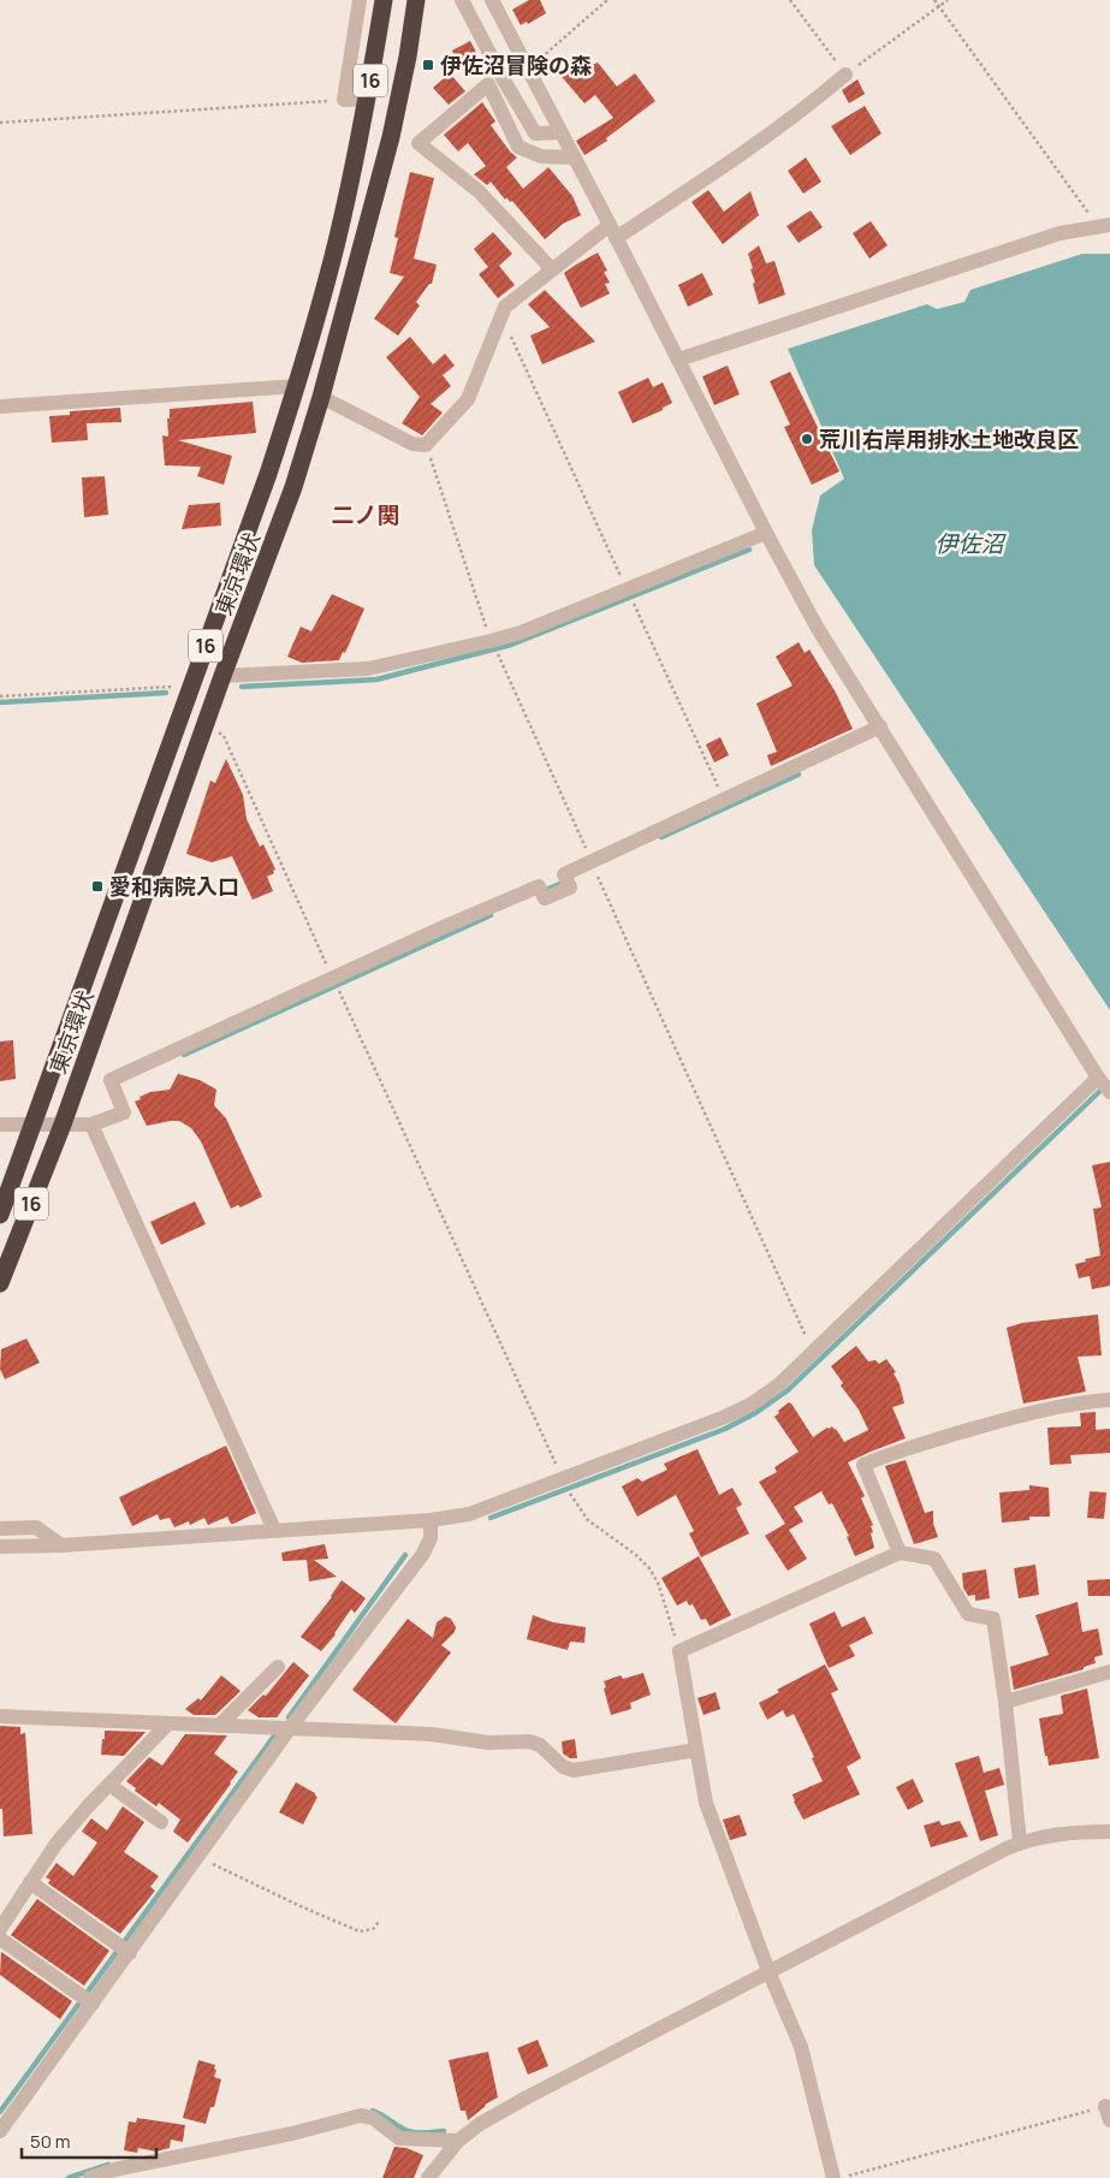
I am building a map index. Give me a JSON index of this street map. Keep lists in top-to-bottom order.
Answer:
{
  "streets": {
    "highway": ["16", "東京環状"]
  },
  "districts": ["二ノ関"],
  "water": ["伊佐沼"],
  "places": {
    "transit": ["伊佐沼冒険の森", "愛和病院入口"],
    "other": ["荒川右岸用排水土地改良区"]
  },
  "scale_bar": "50 m"
}
